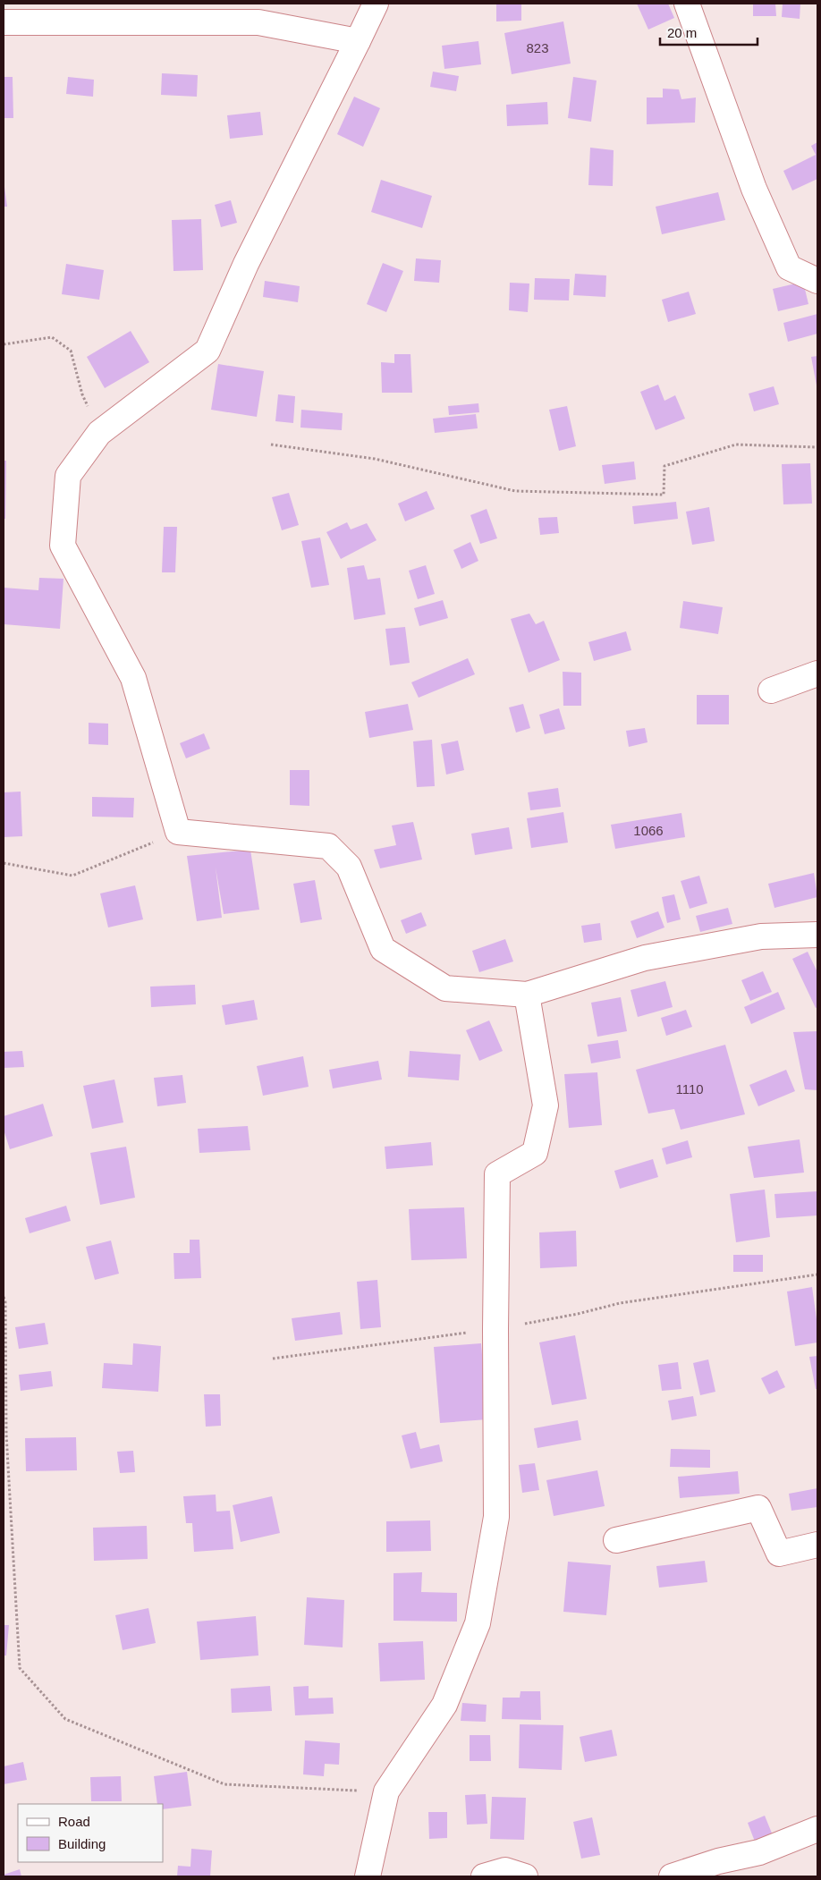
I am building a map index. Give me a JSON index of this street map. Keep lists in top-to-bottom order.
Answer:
{
  "house_numbers": ["823", "1066", "1110"],
  "legend": ["Road", "Building"],
  "scale_bar": "20 m"
}
